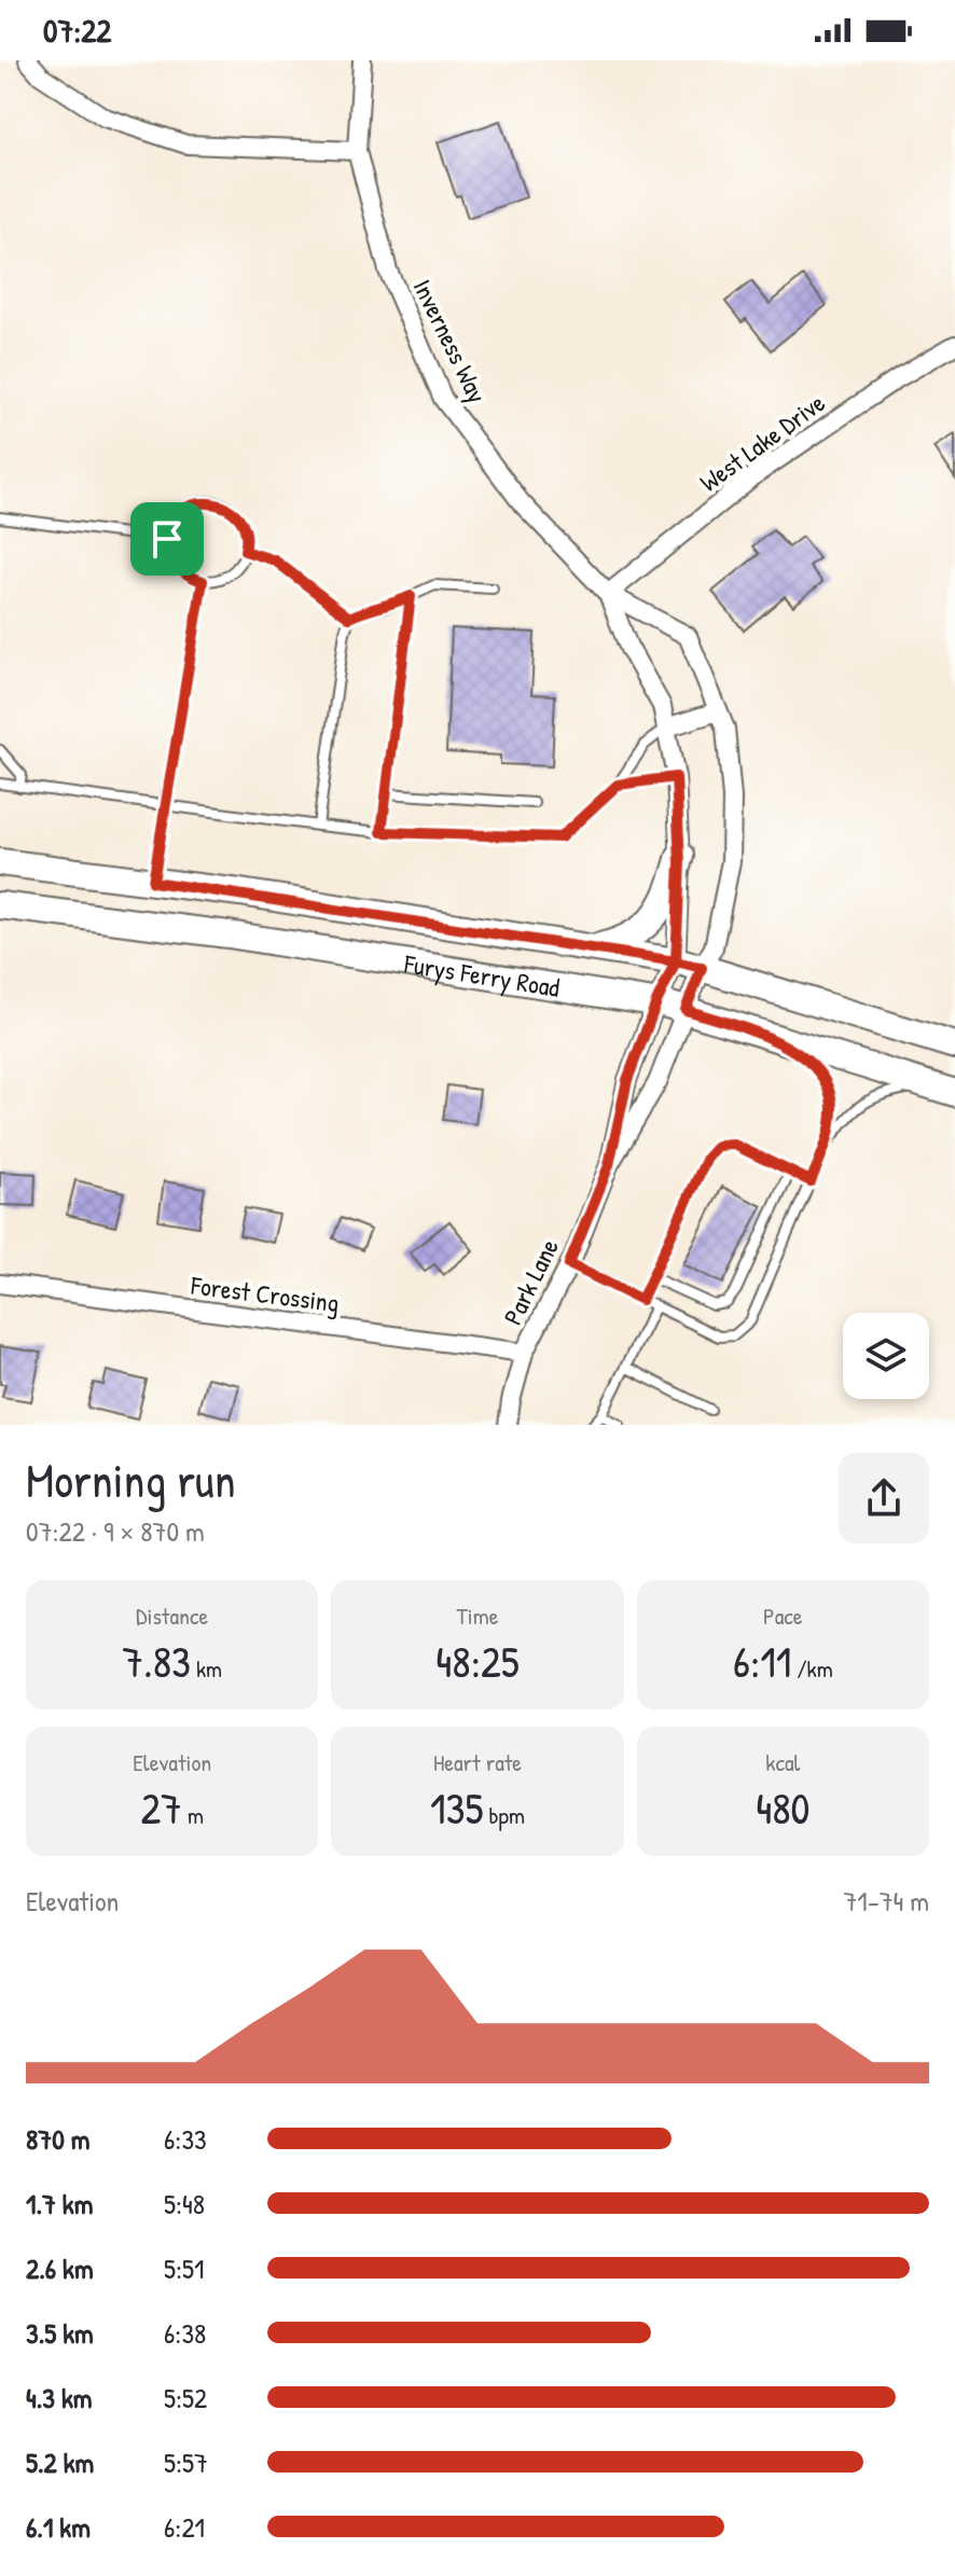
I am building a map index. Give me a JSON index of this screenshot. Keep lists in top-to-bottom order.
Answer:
{
  "streets": {
    "main road": ["Furys Ferry Road"],
    "street": [
      "Inverness Way",
      "West Lake Drive",
      "Park Lane",
      "Forest Crossing"
    ]
  },
  "crossings": [
    ["Inverness Way", "West Lake Drive"],
    ["Inverness Way", "Furys Ferry Road"],
    ["Inverness Way", "Park Lane"],
    ["Furys Ferry Road", "Park Lane"],
    ["Park Lane", "Forest Crossing"]
  ],
  "page": {
    "status": "07:22",
    "heading": ["Morning run", "07:22 · 9 × 870 m"],
    "stats": [
      ["Distance", "7.83 km"],
      ["Time", "48:25"],
      ["Pace", "6:11 /km"],
      ["Elevation", "27 m"],
      ["Heart rate", "135 bpm"],
      ["kcal", "480"]
    ],
    "chart": ["Elevation", "71–74 m"],
    "list": [
      {
        "name": "870 m",
        "note": "6:33"
      },
      {
        "name": "1.7 km",
        "note": "5:48"
      },
      {
        "name": "2.6 km",
        "note": "5:51"
      },
      {
        "name": "3.5 km",
        "note": "6:38"
      },
      {
        "name": "4.3 km",
        "note": "5:52"
      },
      {
        "name": "5.2 km",
        "note": "5:57"
      },
      {
        "name": "6.1 km",
        "note": "6:21"
      }
    ]
  }
}
